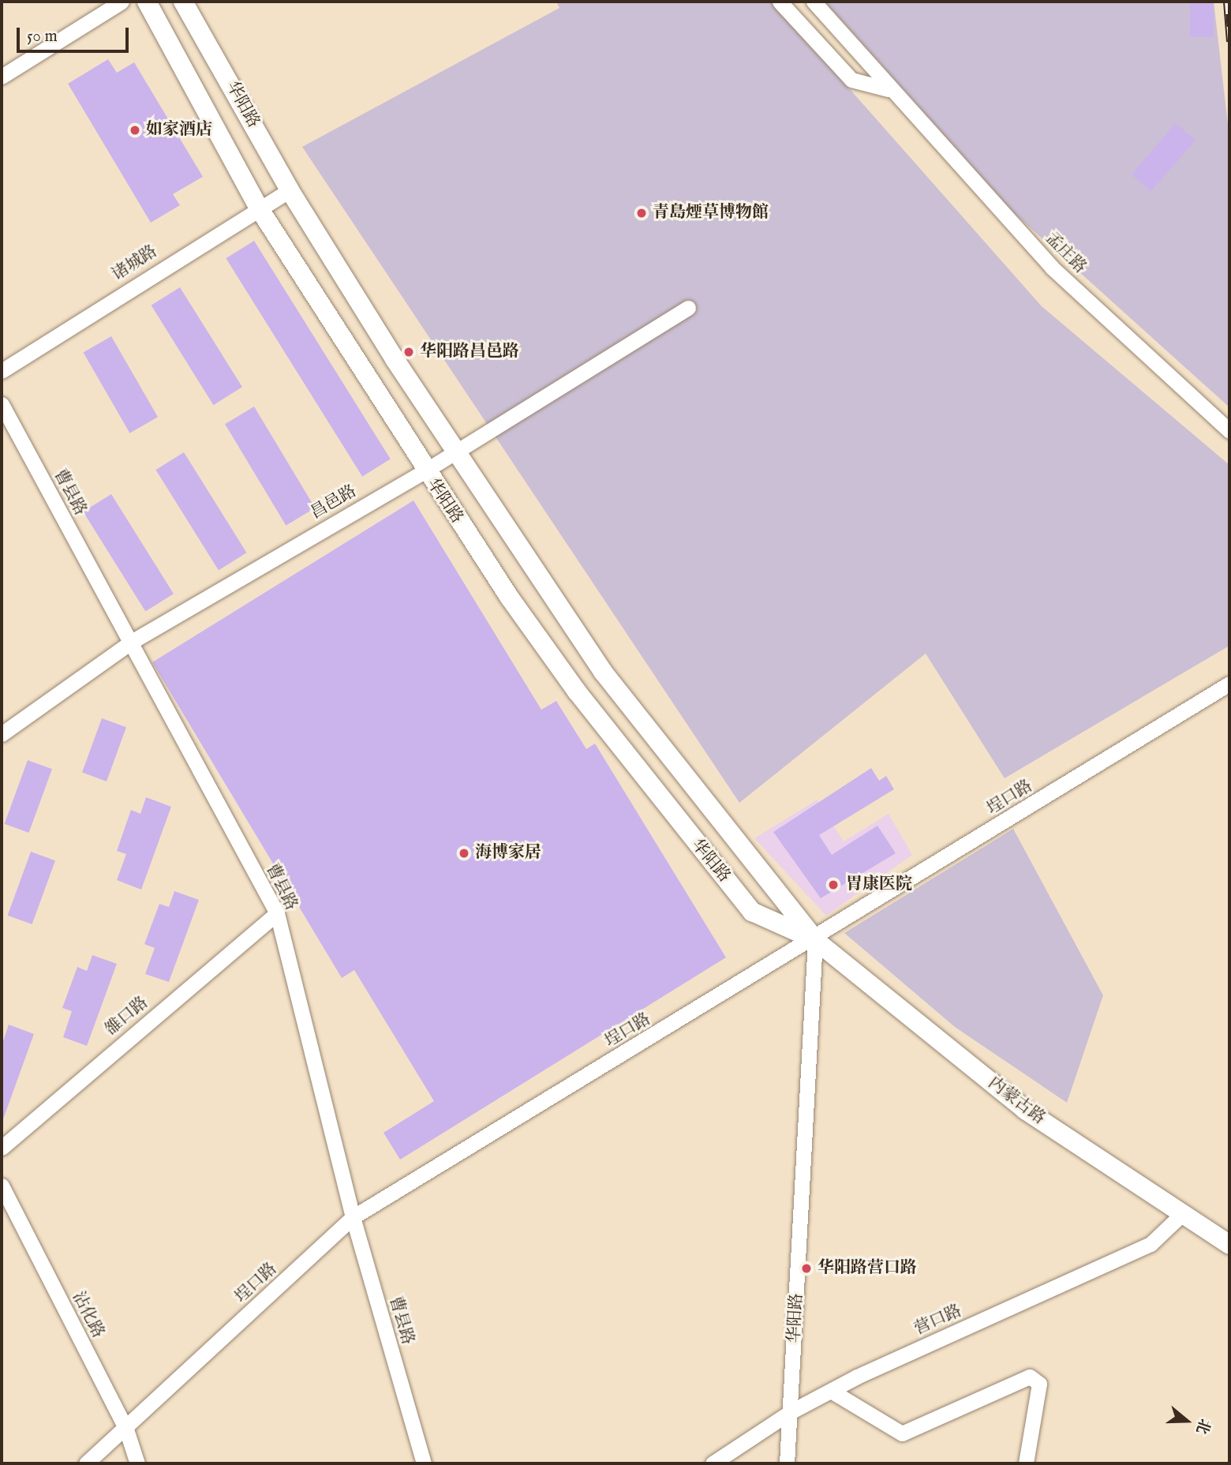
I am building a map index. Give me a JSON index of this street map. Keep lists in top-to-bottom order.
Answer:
{
  "streets": {
    "main road": ["华阳路", "内蒙古路"],
    "street": [
      "孟庄路",
      "诸城路",
      "曹县路",
      "昌邑路",
      "埕口路",
      "雒口路",
      "沾化路",
      "营口路"
    ]
  },
  "crossings": [
    ["华阳路", "诸城路"],
    ["华阳路", "昌邑路"],
    ["华阳路", "埕口路"],
    ["华阳路", "内蒙古路"],
    ["华阳路", "营口路"],
    ["曹县路", "昌邑路"],
    ["曹县路", "埕口路"],
    ["曹县路", "雒口路"],
    ["埕口路", "内蒙古路"],
    ["埕口路", "沾化路"],
    ["内蒙古路", "营口路"]
  ],
  "places": [
    "如家酒店",
    "青島煙草博物館",
    "华阳路昌邑路",
    "海博家居",
    "胃康医院",
    "华阳路营口路"
  ],
  "scale_bar": "50 m",
  "north": "right"
}
